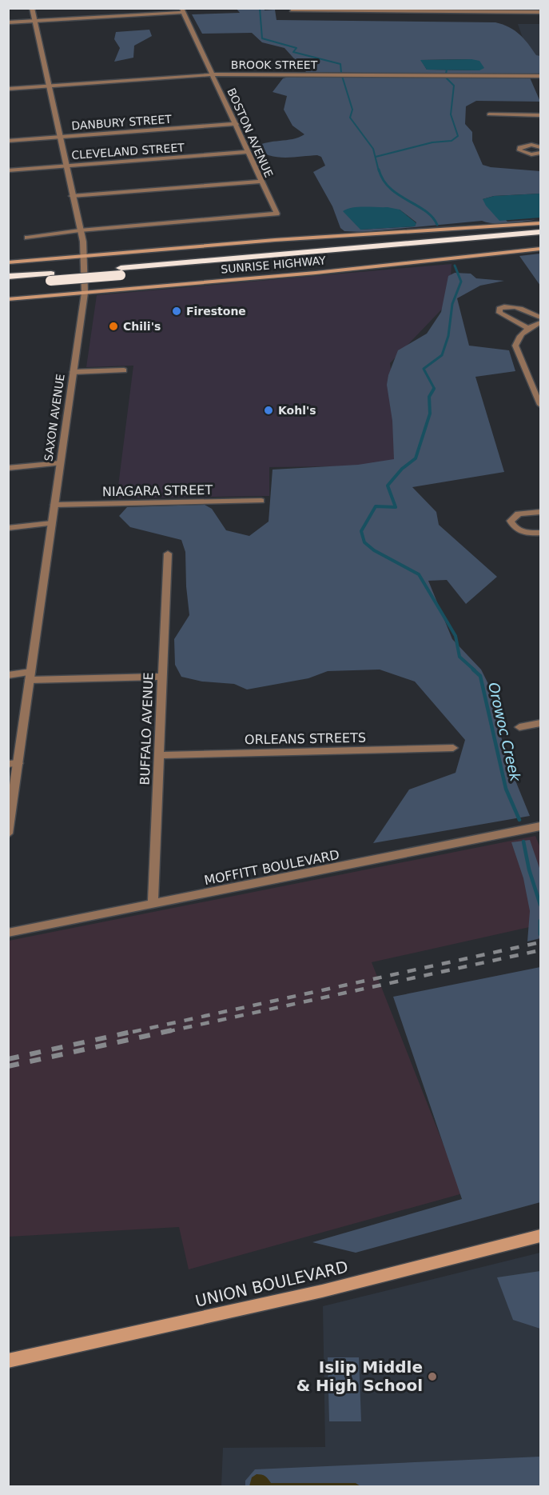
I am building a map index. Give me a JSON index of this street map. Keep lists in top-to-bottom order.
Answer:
{
  "streets": {
    "highway": ["SUNRISE HIGHWAY"],
    "main road": ["UNION BOULEVARD"],
    "street": [
      "BROOK STREET",
      "DANBURY STREET",
      "BOSTON AVENUE",
      "CLEVELAND STREET",
      "SAXON AVENUE",
      "NIAGARA STREET",
      "BUFFALO AVENUE",
      "ORLEANS STREETS",
      "MOFFITT BOULEVARD"
    ]
  },
  "crossings": [
    ["BROOK STREET", "BOSTON AVENUE"],
    ["BROOK STREET", "SAXON AVENUE"],
    ["DANBURY STREET", "BOSTON AVENUE"],
    ["DANBURY STREET", "SAXON AVENUE"],
    ["BOSTON AVENUE", "CLEVELAND STREET"],
    ["BOSTON AVENUE", "SAXON AVENUE"],
    ["CLEVELAND STREET", "SAXON AVENUE"],
    ["SUNRISE HIGHWAY", "SAXON AVENUE"],
    ["SAXON AVENUE", "NIAGARA STREET"],
    ["BUFFALO AVENUE", "ORLEANS STREETS"],
    ["BUFFALO AVENUE", "MOFFITT BOULEVARD"]
  ],
  "water": ["Orowoc Creek"],
  "places": [
    "Firestone",
    "Chili's",
    "Kohl's",
    "Islip Middle & High School"
  ]
}
